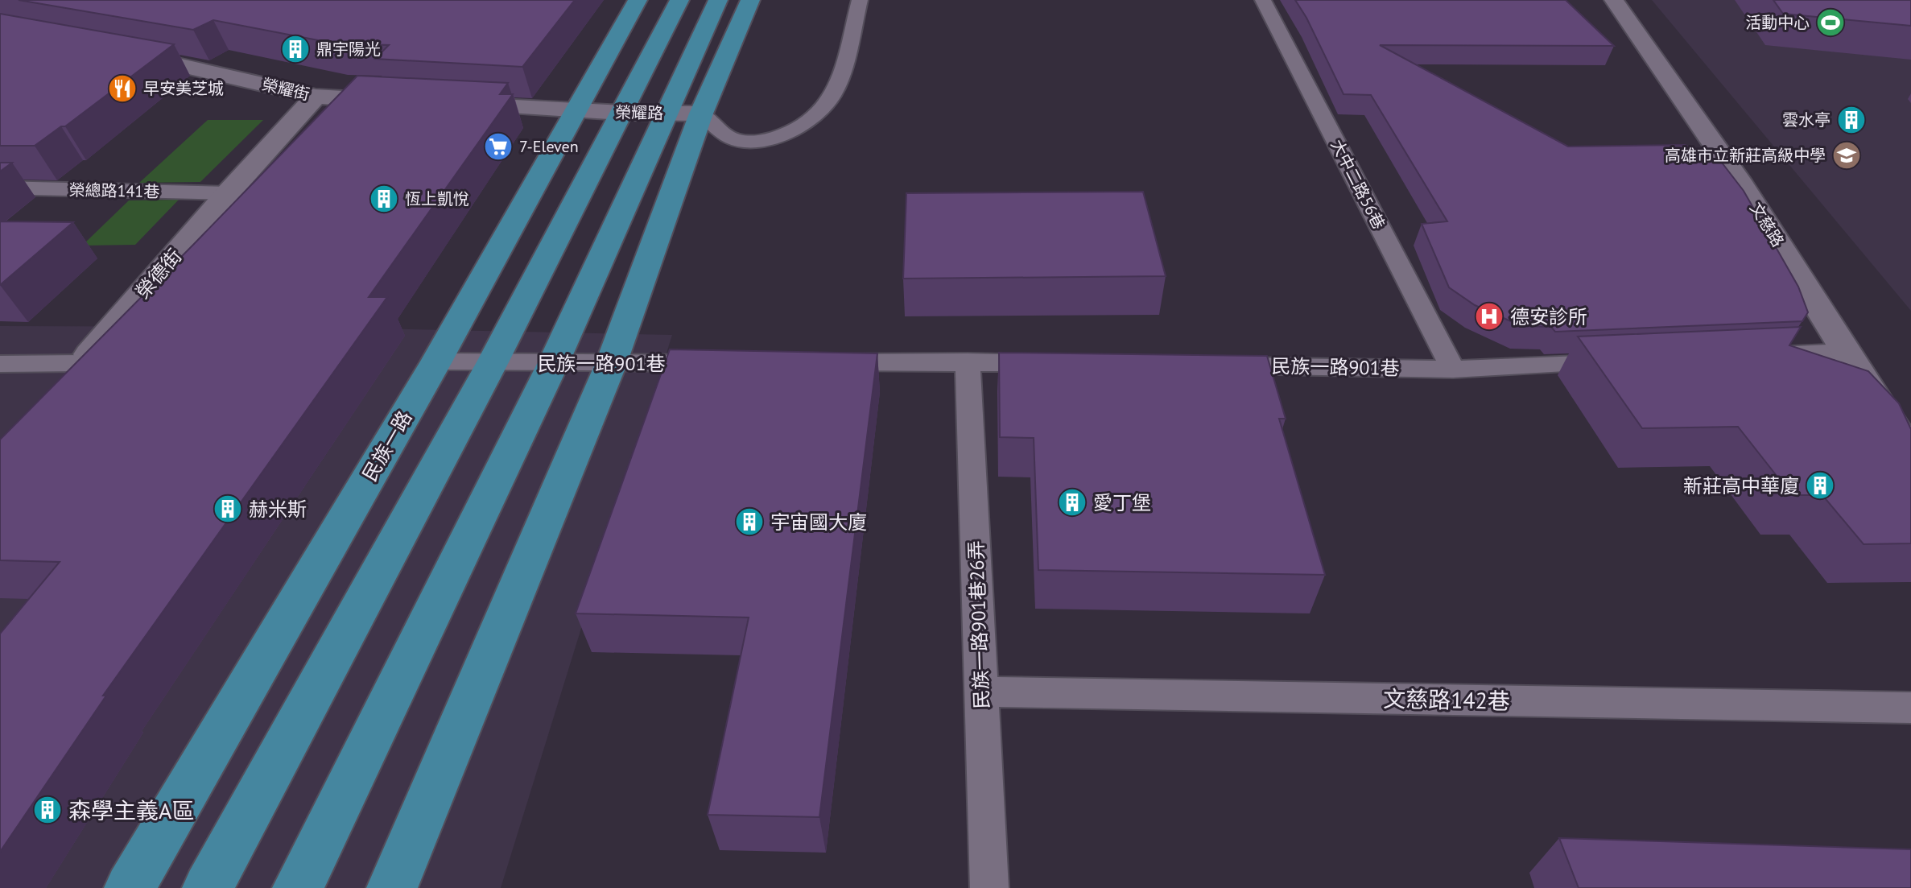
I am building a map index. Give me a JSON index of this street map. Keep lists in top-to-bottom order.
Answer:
{
  "streets": {
    "main road": ["民族一路"],
    "street": [
      "榮耀街",
      "榮耀路",
      "文慈路",
      "榮德街"
    ],
    "lane": [
      "大中二路56巷",
      "榮總路141巷",
      "民族一路901巷",
      "民族一路901巷26弄",
      "文慈路142巷"
    ]
  },
  "crossings": [
    ["榮耀街", "榮德街"],
    ["榮耀路", "民族一路"],
    ["大中二路56巷", "民族一路901巷"],
    ["榮總路141巷", "榮德街"],
    ["民族一路901巷", "民族一路"],
    ["民族一路901巷26弄", "文慈路142巷"]
  ],
  "places": {
    "sports": ["活動中心"],
    "building": [
      "鼎宇陽光",
      "雲水亭",
      "恆上凱悅",
      "新莊高中華廈",
      "愛丁堡",
      "赫米斯",
      "宇宙國大廈",
      "森學主義A區"
    ],
    "restaurant": ["早安美芝城"],
    "supermarket": ["7-Eleven"],
    "school or university": ["高雄市立新莊高級中學"],
    "hospital": ["德安診所"]
  }
}
